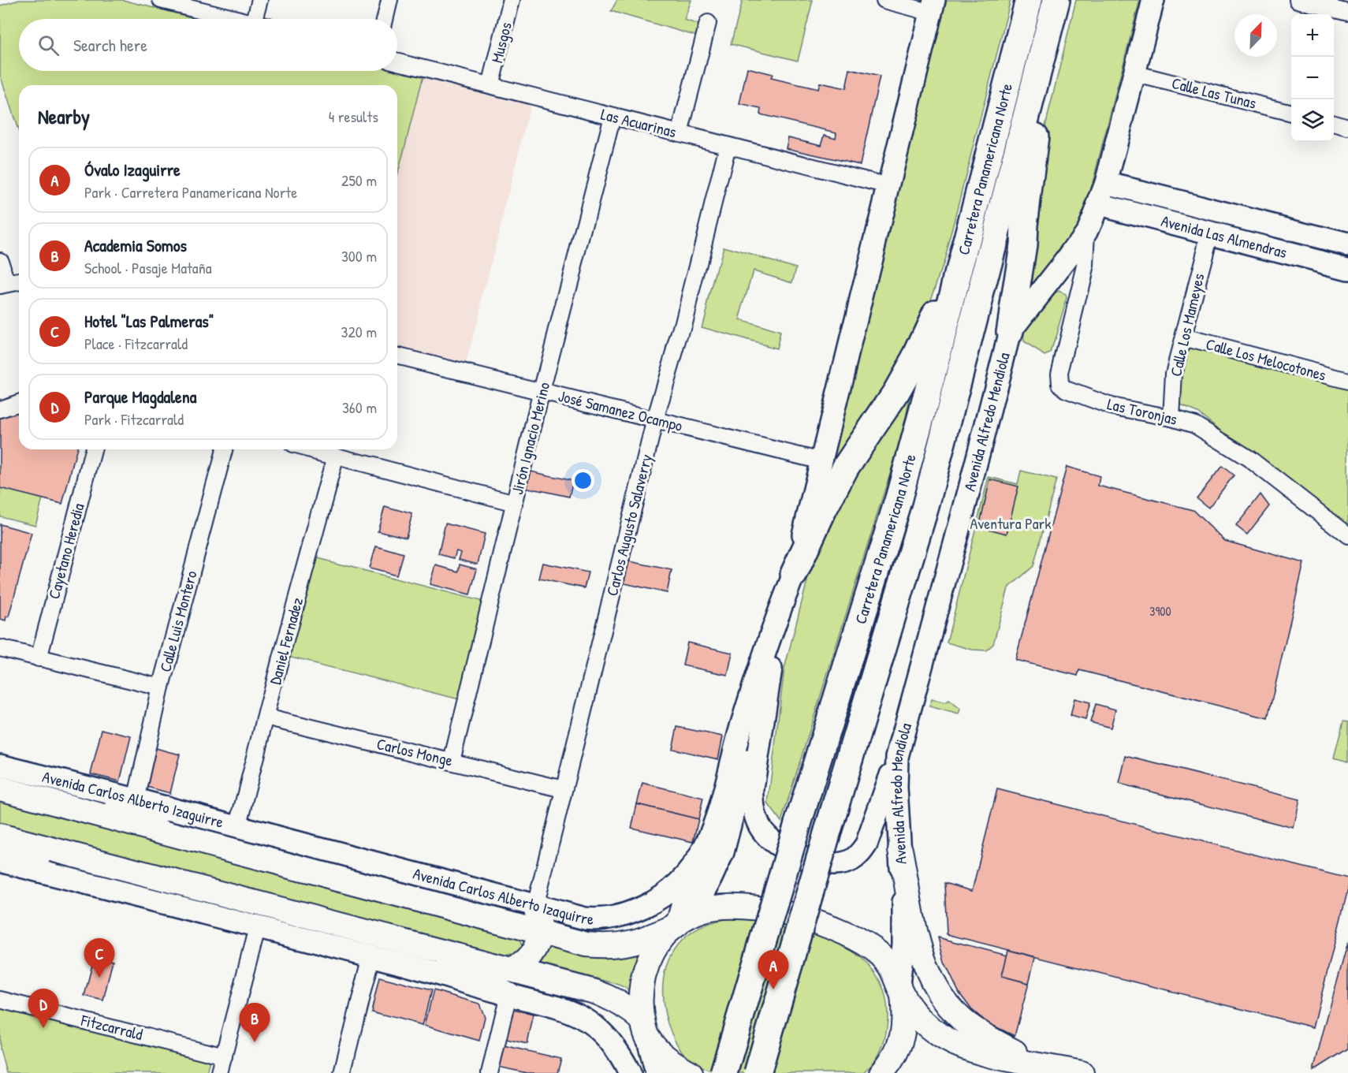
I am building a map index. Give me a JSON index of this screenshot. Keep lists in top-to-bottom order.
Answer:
{
  "streets": {
    "highway": ["Carretera Panamericana Norte"],
    "main road": ["Avenida Las Almendras", "Avenida Alfredo Mendiola", "Avenida Carlos Alberto Izaguirre"],
    "street": [
      "Musgos",
      "Calle Las Tunas",
      "Las Acuarinas",
      "Calle Los Mameyes",
      "Calle Los Melocotones",
      "José Samanez Ocampo",
      "Las Toronjas",
      "Jirón Ignacio Merino",
      "Carlos Augusto Salaverry",
      "Cayetano Heredia",
      "Calle Luis Montero",
      "Daniel Fernadez",
      "Carlos Monge",
      "Fitzcarrald"
    ]
  },
  "crossings": [
    ["Musgos", "Las Acuarinas"],
    ["Calle Las Tunas", "Avenida Alfredo Mendiola"],
    ["Las Acuarinas", "Jirón Ignacio Merino"],
    ["Las Acuarinas", "Carlos Augusto Salaverry"],
    ["Avenida Las Almendras", "Calle Los Mameyes"],
    ["Avenida Las Almendras", "Avenida Alfredo Mendiola"],
    ["Calle Los Mameyes", "Calle Los Melocotones"],
    ["Calle Los Mameyes", "Las Toronjas"],
    ["José Samanez Ocampo", "Jirón Ignacio Merino"],
    ["José Samanez Ocampo", "Carlos Augusto Salaverry"],
    ["Las Toronjas", "Avenida Alfredo Mendiola"],
    ["Avenida Alfredo Mendiola", "Avenida Carlos Alberto Izaguirre"],
    ["Jirón Ignacio Merino", "Carlos Monge"],
    ["Carlos Augusto Salaverry", "Carlos Monge"],
    ["Carlos Augusto Salaverry", "Avenida Carlos Alberto Izaguirre"],
    ["Calle Luis Montero", "Avenida Carlos Alberto Izaguirre"],
    ["Daniel Fernadez", "Carlos Monge"],
    ["Daniel Fernadez", "Avenida Carlos Alberto Izaguirre"]
  ],
  "parks": ["Aventura Park"],
  "house_numbers": ["3900"],
  "north": "top right",
  "page": {
    "map_buttons": ["+", "−"],
    "search": "Search here",
    "heading": ["Nearby", "4 results"],
    "list": [
      {
        "mark": "A",
        "name": "Óvalo Izaguirre",
        "note": "Park · Carretera Panamericana Norte",
        "value": "250 m"
      },
      {
        "mark": "B",
        "name": "Academia Somos",
        "note": "School · Pasaje Mataña",
        "value": "300 m"
      },
      {
        "mark": "C",
        "name": "Hotel \"Las Palmeras\"",
        "note": "Place · Fitzcarrald",
        "value": "320 m"
      },
      {
        "mark": "D",
        "name": "Parque Magdalena",
        "note": "Park · Fitzcarrald",
        "value": "360 m"
      }
    ],
    "pins": [
      "C",
      "A",
      "D",
      "B"
    ]
  }
}
